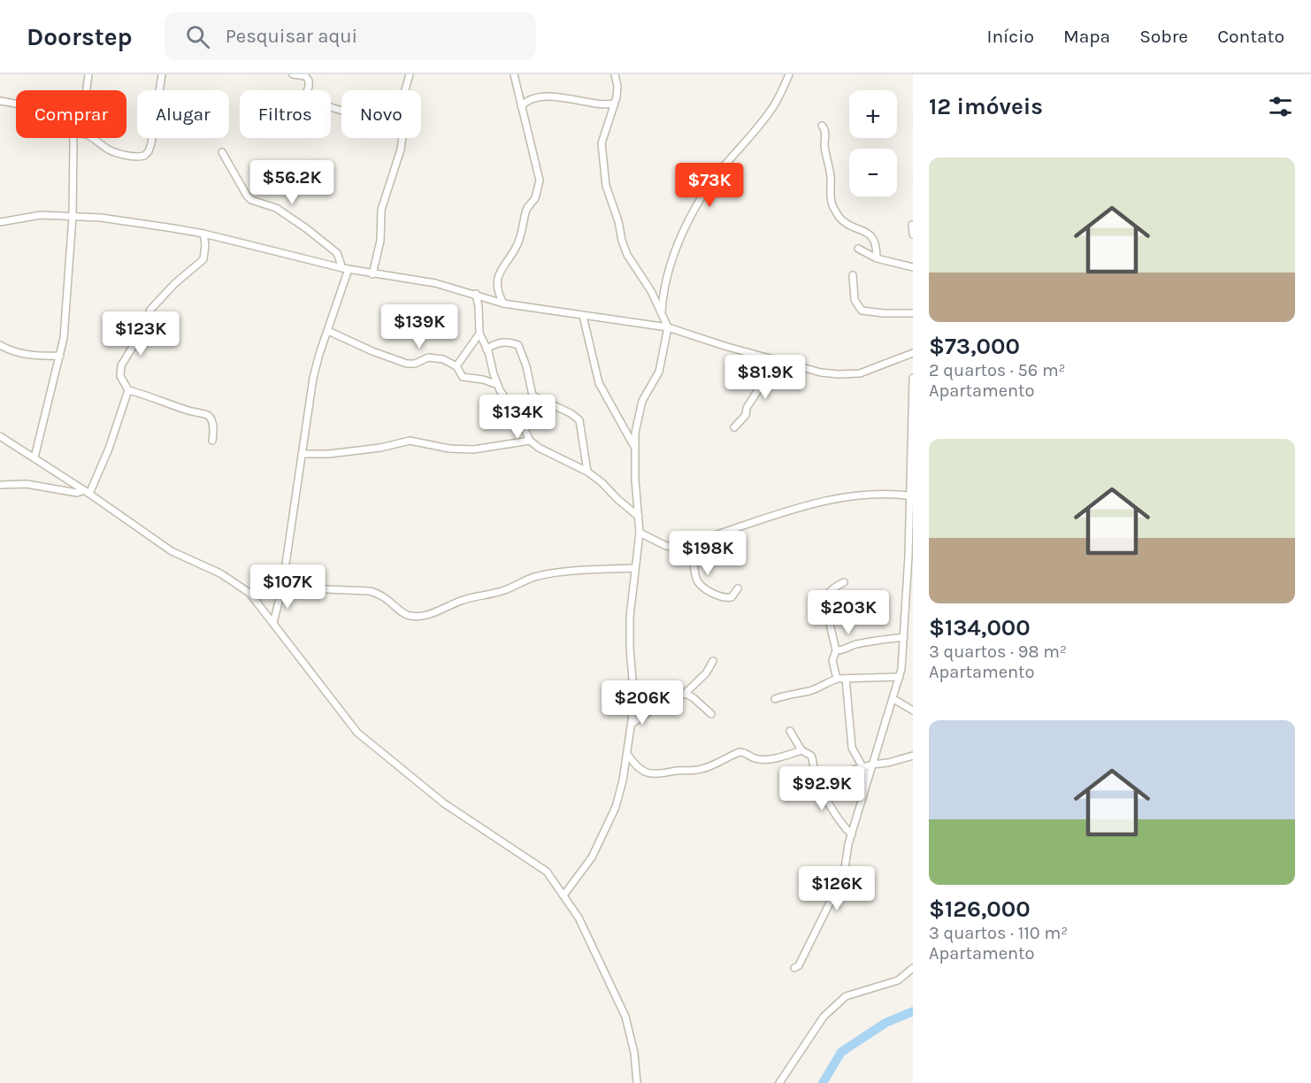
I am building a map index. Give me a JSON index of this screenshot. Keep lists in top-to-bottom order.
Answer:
{
  "page": {
    "header": "Doorstep",
    "search": "Pesquisar aqui",
    "nav": [
      "Início",
      "Mapa",
      "Sobre",
      "Contato"
    ],
    "heading": "12 imóveis",
    "map_buttons": ["+", "−"],
    "chip": [
      "Comprar",
      "Alugar",
      "Filtros",
      "Novo"
    ],
    "list": [
      {
        "name": "$73,000",
        "note": "2 quartos · 56 m² · Apartamento"
      },
      {
        "name": "$134,000",
        "note": "3 quartos · 98 m² · Apartamento"
      },
      {
        "name": "$126,000",
        "note": "3 quartos · 110 m² · Apartamento"
      }
    ],
    "price": [
      "$56.2K",
      "$73K",
      "$139K",
      "$123K",
      "$81.9K",
      "$134K",
      "$198K",
      "$107K",
      "$203K",
      "$206K",
      "$92.9K",
      "$126K"
    ]
  }
}
